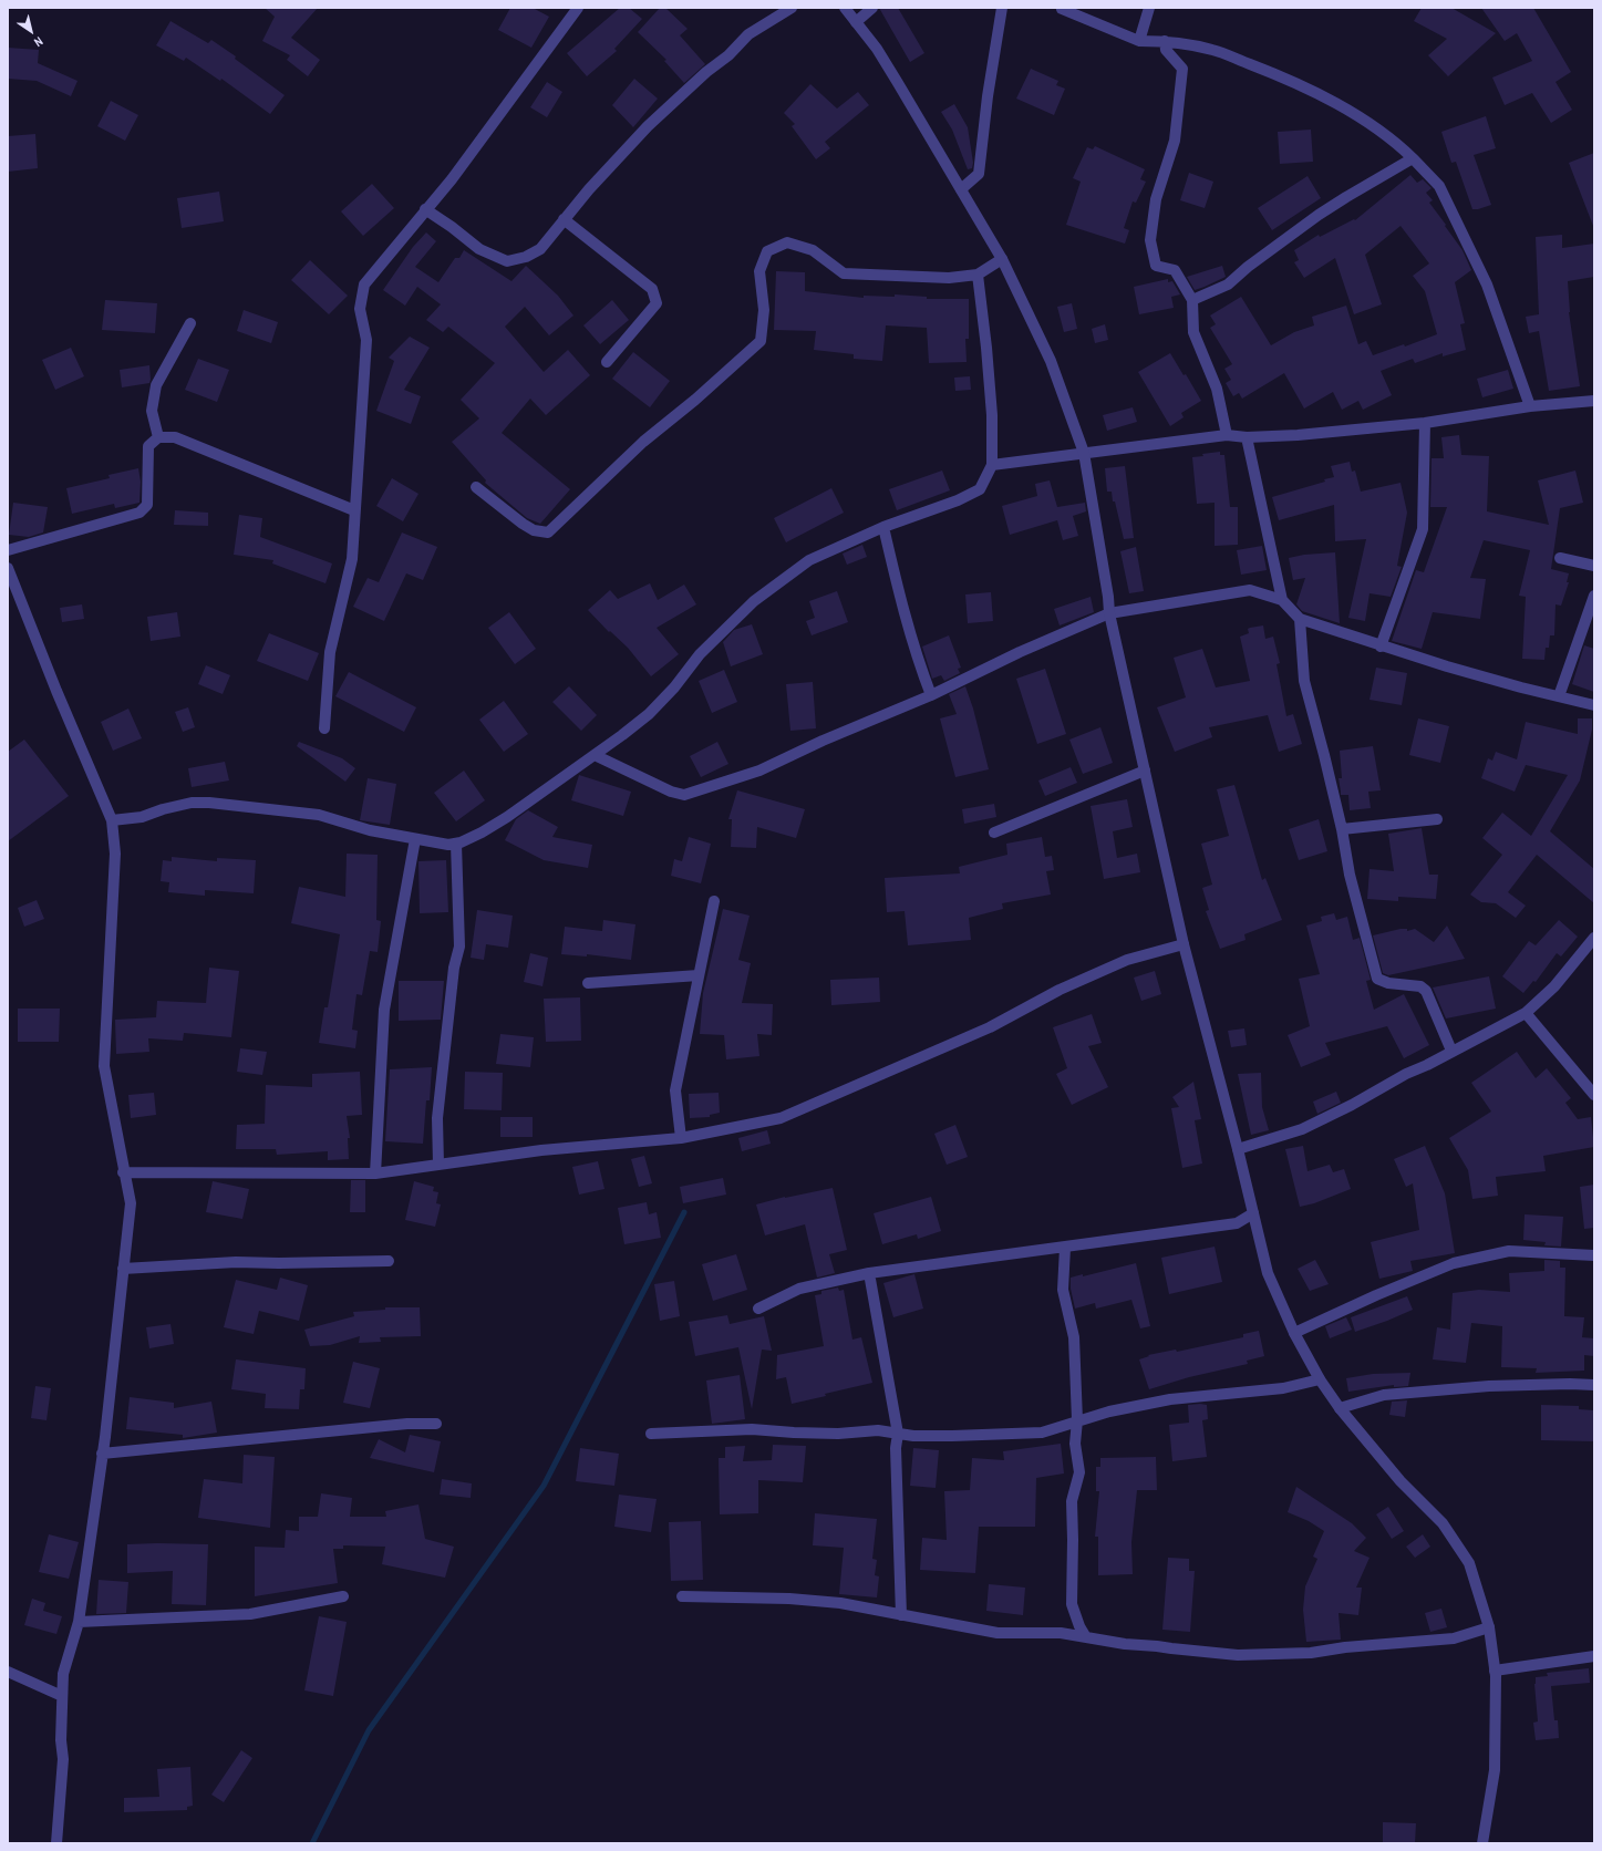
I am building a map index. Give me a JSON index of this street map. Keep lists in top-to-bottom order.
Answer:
{
  "north": "bottom right"
}
